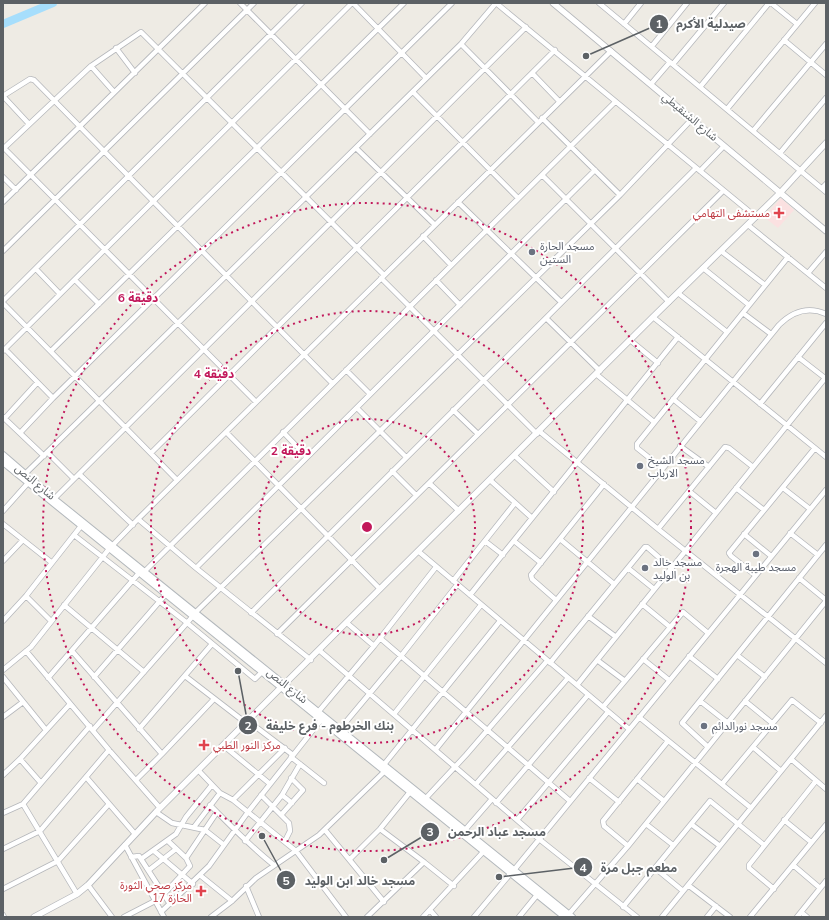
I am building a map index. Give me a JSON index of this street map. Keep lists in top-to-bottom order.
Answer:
{
  "streets": {
    "main road": ["شارع النص"],
    "street": ["شارع الشنقيطي"]
  },
  "places": {
    "other": [
      "صيدلية الأكرم",
      "مسجد الحارة الستين",
      "مسجد الشيخ الارباب",
      "مسجد طيبة الهجرة",
      "مسجد خالد بن الوليد",
      "بنك الخرطوم - فرع خليفة",
      "مسجد نورالدائم",
      "مسجد خالد ابن الوليد",
      "مسجد عباد الرحمن",
      "مطعم جبل مرة"
    ],
    "health": ["مستشفى التهامي", "مركز النور الطبي", "مركز صحي الثورة الحارة 17"]
  },
  "rings": ["6 دقيقة", "4 دقيقة", "2 دقيقة"]
}
